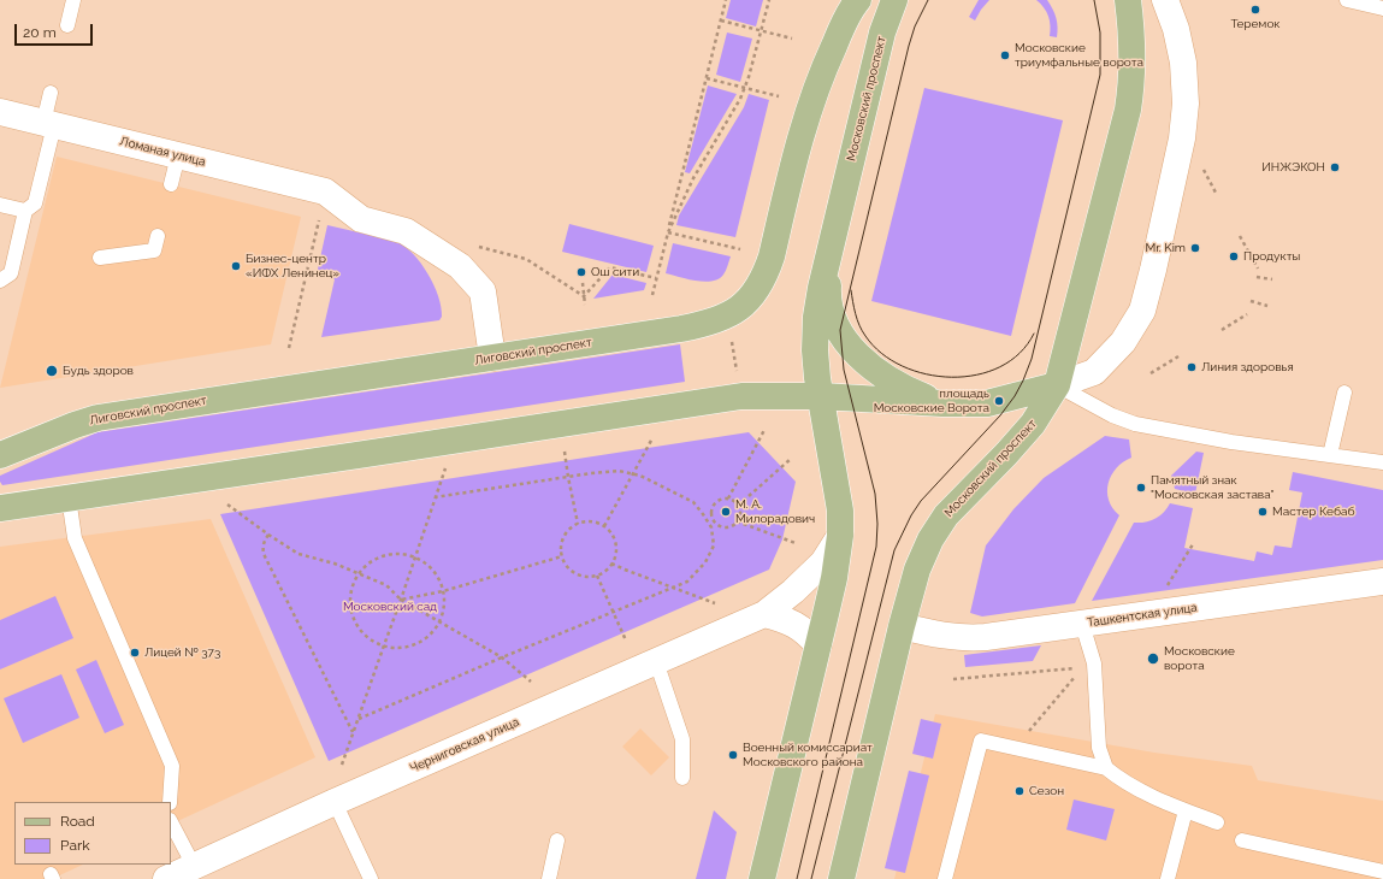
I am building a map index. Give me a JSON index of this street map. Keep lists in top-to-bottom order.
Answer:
{
  "streets": {
    "main road": ["Московский проспект", "Лиговский проспект"],
    "street": ["Ломаная улица", "Ташкентская улица", "Черниговская улица"]
  },
  "crossings": [
    ["Московский проспект", "Ташкентская улица"],
    ["Московский проспект", "Черниговская улица"]
  ],
  "parks": ["Московский сад"],
  "places": [
    "Теремок",
    "Московские триумфальные ворота",
    "ИНЖЭКОН",
    "Mr. Kim",
    "Продукты",
    "Бизнес-центр «ИФХ Ленинец»",
    "Ош сити",
    "Линия здоровья",
    "Будь здоров",
    "площадь Московские Ворота",
    "Памятный знак \"Московская застава\"",
    "М. А. Милорадович",
    "Мастер Кебаб",
    "Лицей № 373",
    "Московские ворота",
    "Военный комиссариат Московского района",
    "Сезон"
  ],
  "legend": ["Road", "Park"],
  "scale_bar": "20 m"
}
